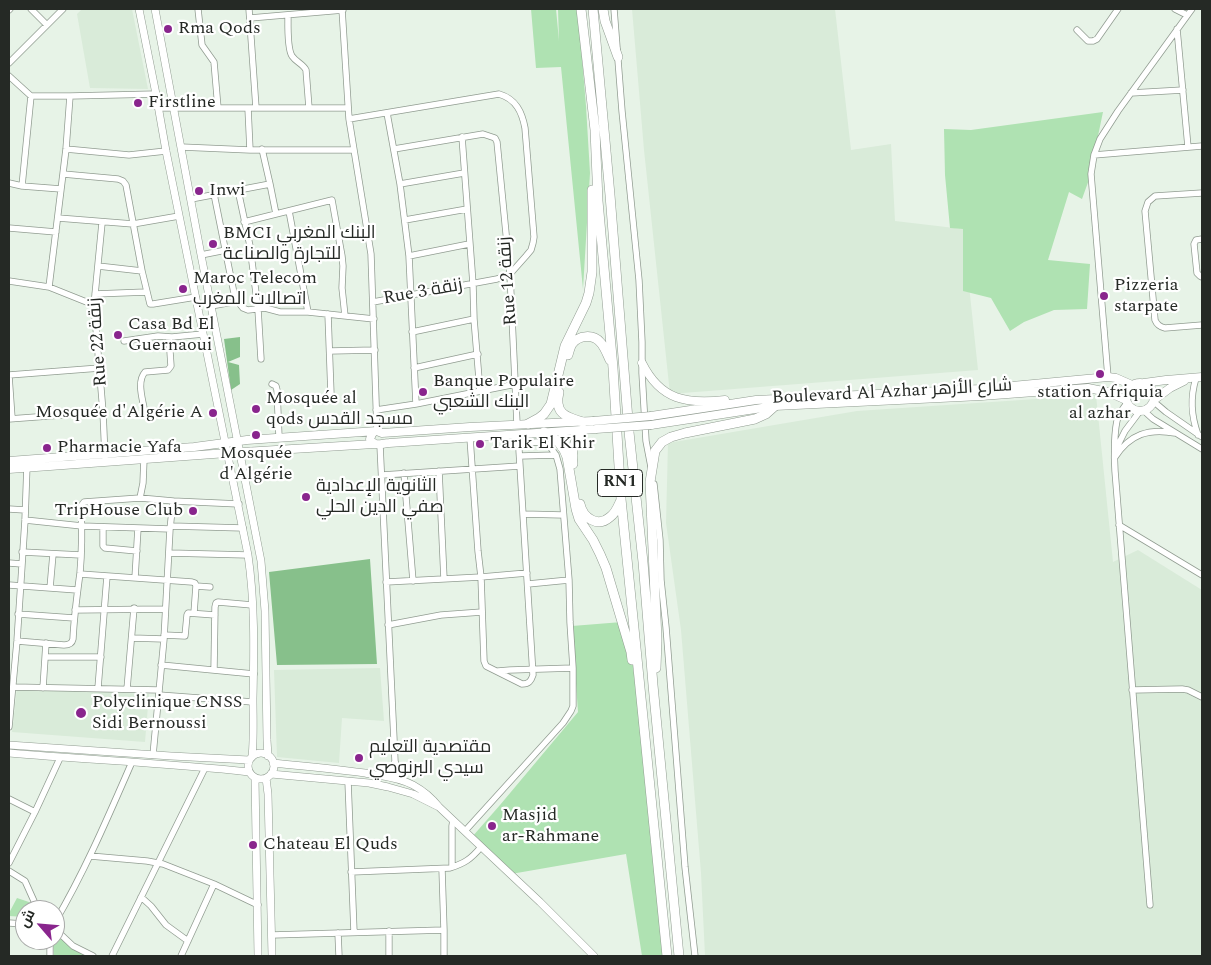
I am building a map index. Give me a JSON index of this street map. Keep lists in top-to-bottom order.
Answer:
{
  "streets": {
    "highway": ["RN1"],
    "main road": ["Boulevard Al Azhar شارع الأزهر"],
    "street": ["Rue 12 زنقة", "Rue 3 زنقة", "Rue 22 زنقة"]
  },
  "crossings": [
    ["Rue 12 زنقة", "Rue 3 زنقة"]
  ],
  "places": [
    "Rma Qods",
    "Firstline",
    "Inwi",
    "BMCI البنك المغربي للتجارة والصناعة",
    "Maroc Telecom اتصالات المغرب",
    "Pizzeria starpate",
    "Casa Bd El Guernaoui",
    "station Afriquia al azhar",
    "Banque Populaire البنك الشعبي",
    "Mosquée al qods مسجد القدس",
    "Mosquée d'Algérie A",
    "Mosquée d'Algérie",
    "Tarik El Khir",
    "Pharmacie Yafa",
    "الثانوية الإعدادية صفي الدين الحلي",
    "TripHouse Club",
    "Polyclinique ِCNSS Sidi Bernoussi",
    "مقتصدية التعليم سيدي البرنوصي",
    "Masjid ar-Rahmane",
    "Chateau El Quds"
  ],
  "north": "top left"
}
